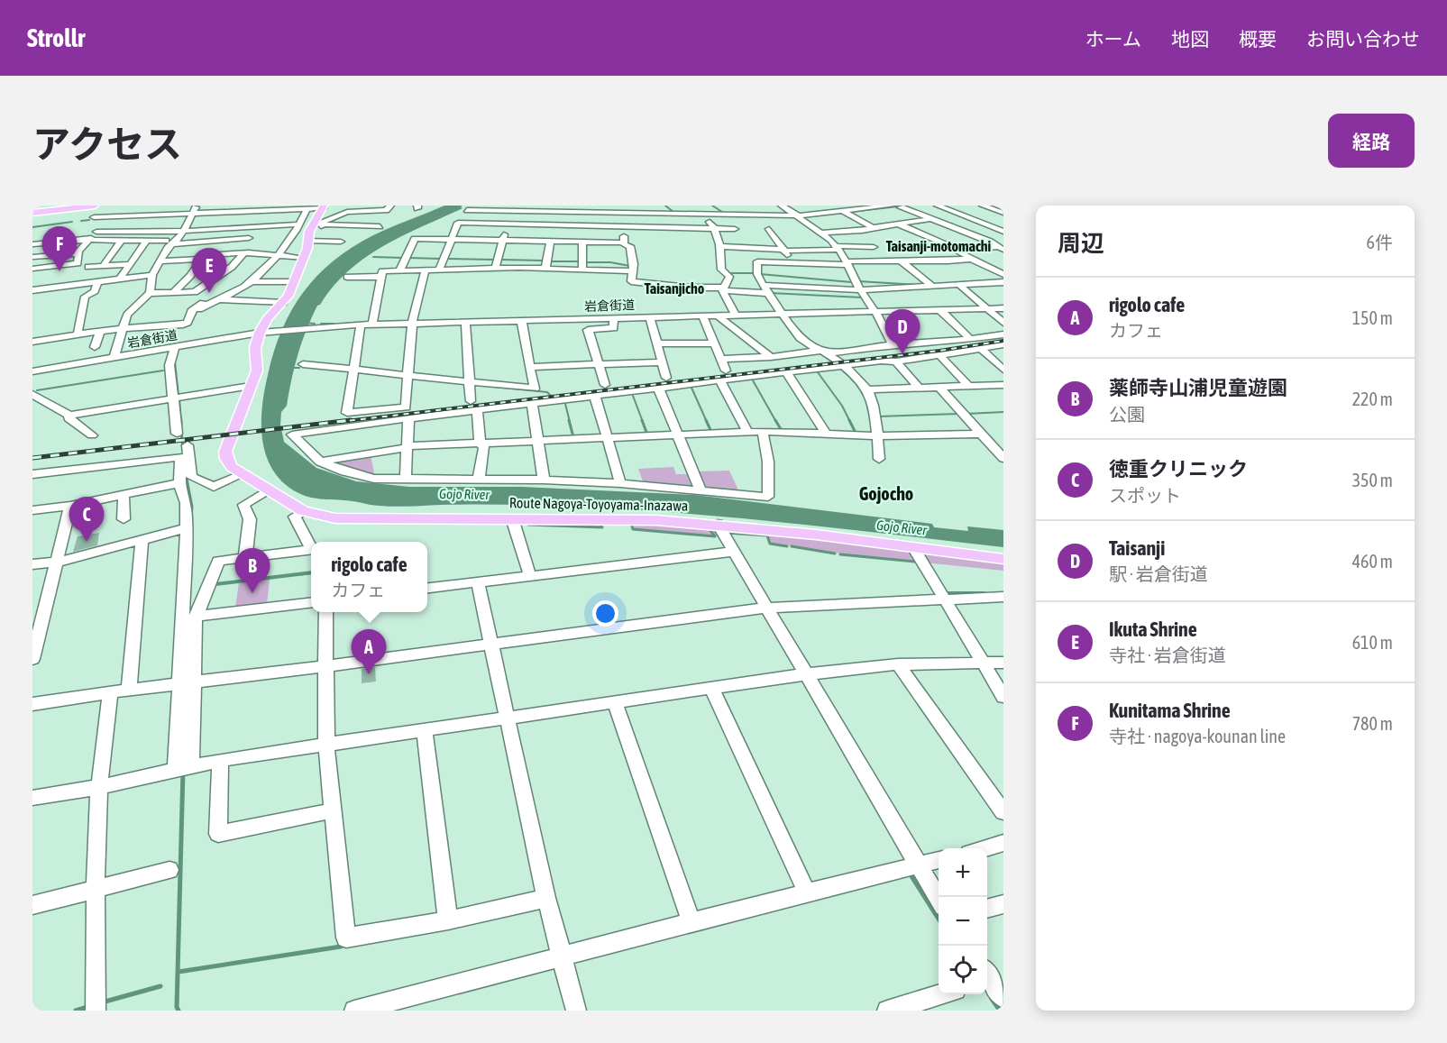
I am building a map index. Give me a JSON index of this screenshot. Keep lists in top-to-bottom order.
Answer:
{
  "streets": {
    "main road": ["Route Nagoya-Toyoyama-Inazawa"],
    "street": ["岩倉街道"]
  },
  "crossings": [
    ["岩倉街道", "Route Nagoya-Toyoyama-Inazawa"]
  ],
  "districts": ["Taisanji-motomachi", "Taisanjicho", "Gojocho"],
  "water": ["Gojo River"],
  "page": {
    "header": "Strollr",
    "nav": [
      "ホーム",
      "地図",
      "概要",
      "お問い合わせ"
    ],
    "title": "アクセス",
    "buttons": "経路",
    "heading": ["周辺", "6件"],
    "pins": [
      "F",
      "E",
      "D",
      "C",
      "B",
      "A"
    ],
    "list": [
      {
        "mark": "A",
        "name": "rigolo cafe",
        "note": "カフェ",
        "value": "150 m"
      },
      {
        "mark": "B",
        "name": "薬師寺山浦児童遊園",
        "note": "公園",
        "value": "220 m"
      },
      {
        "mark": "C",
        "name": "徳重クリニック",
        "note": "スポット",
        "value": "350 m"
      },
      {
        "mark": "D",
        "name": "Taisanji",
        "note": "駅 · 岩倉街道",
        "value": "460 m"
      },
      {
        "mark": "E",
        "name": "Ikuta Shrine",
        "note": "寺社 · 岩倉街道",
        "value": "610 m"
      },
      {
        "mark": "F",
        "name": "Kunitama Shrine",
        "note": "寺社 · nagoya-kounan line",
        "value": "780 m"
      }
    ],
    "popup": ["rigolo cafe", "カフェ"],
    "map_buttons": ["+", "−"]
  }
}
